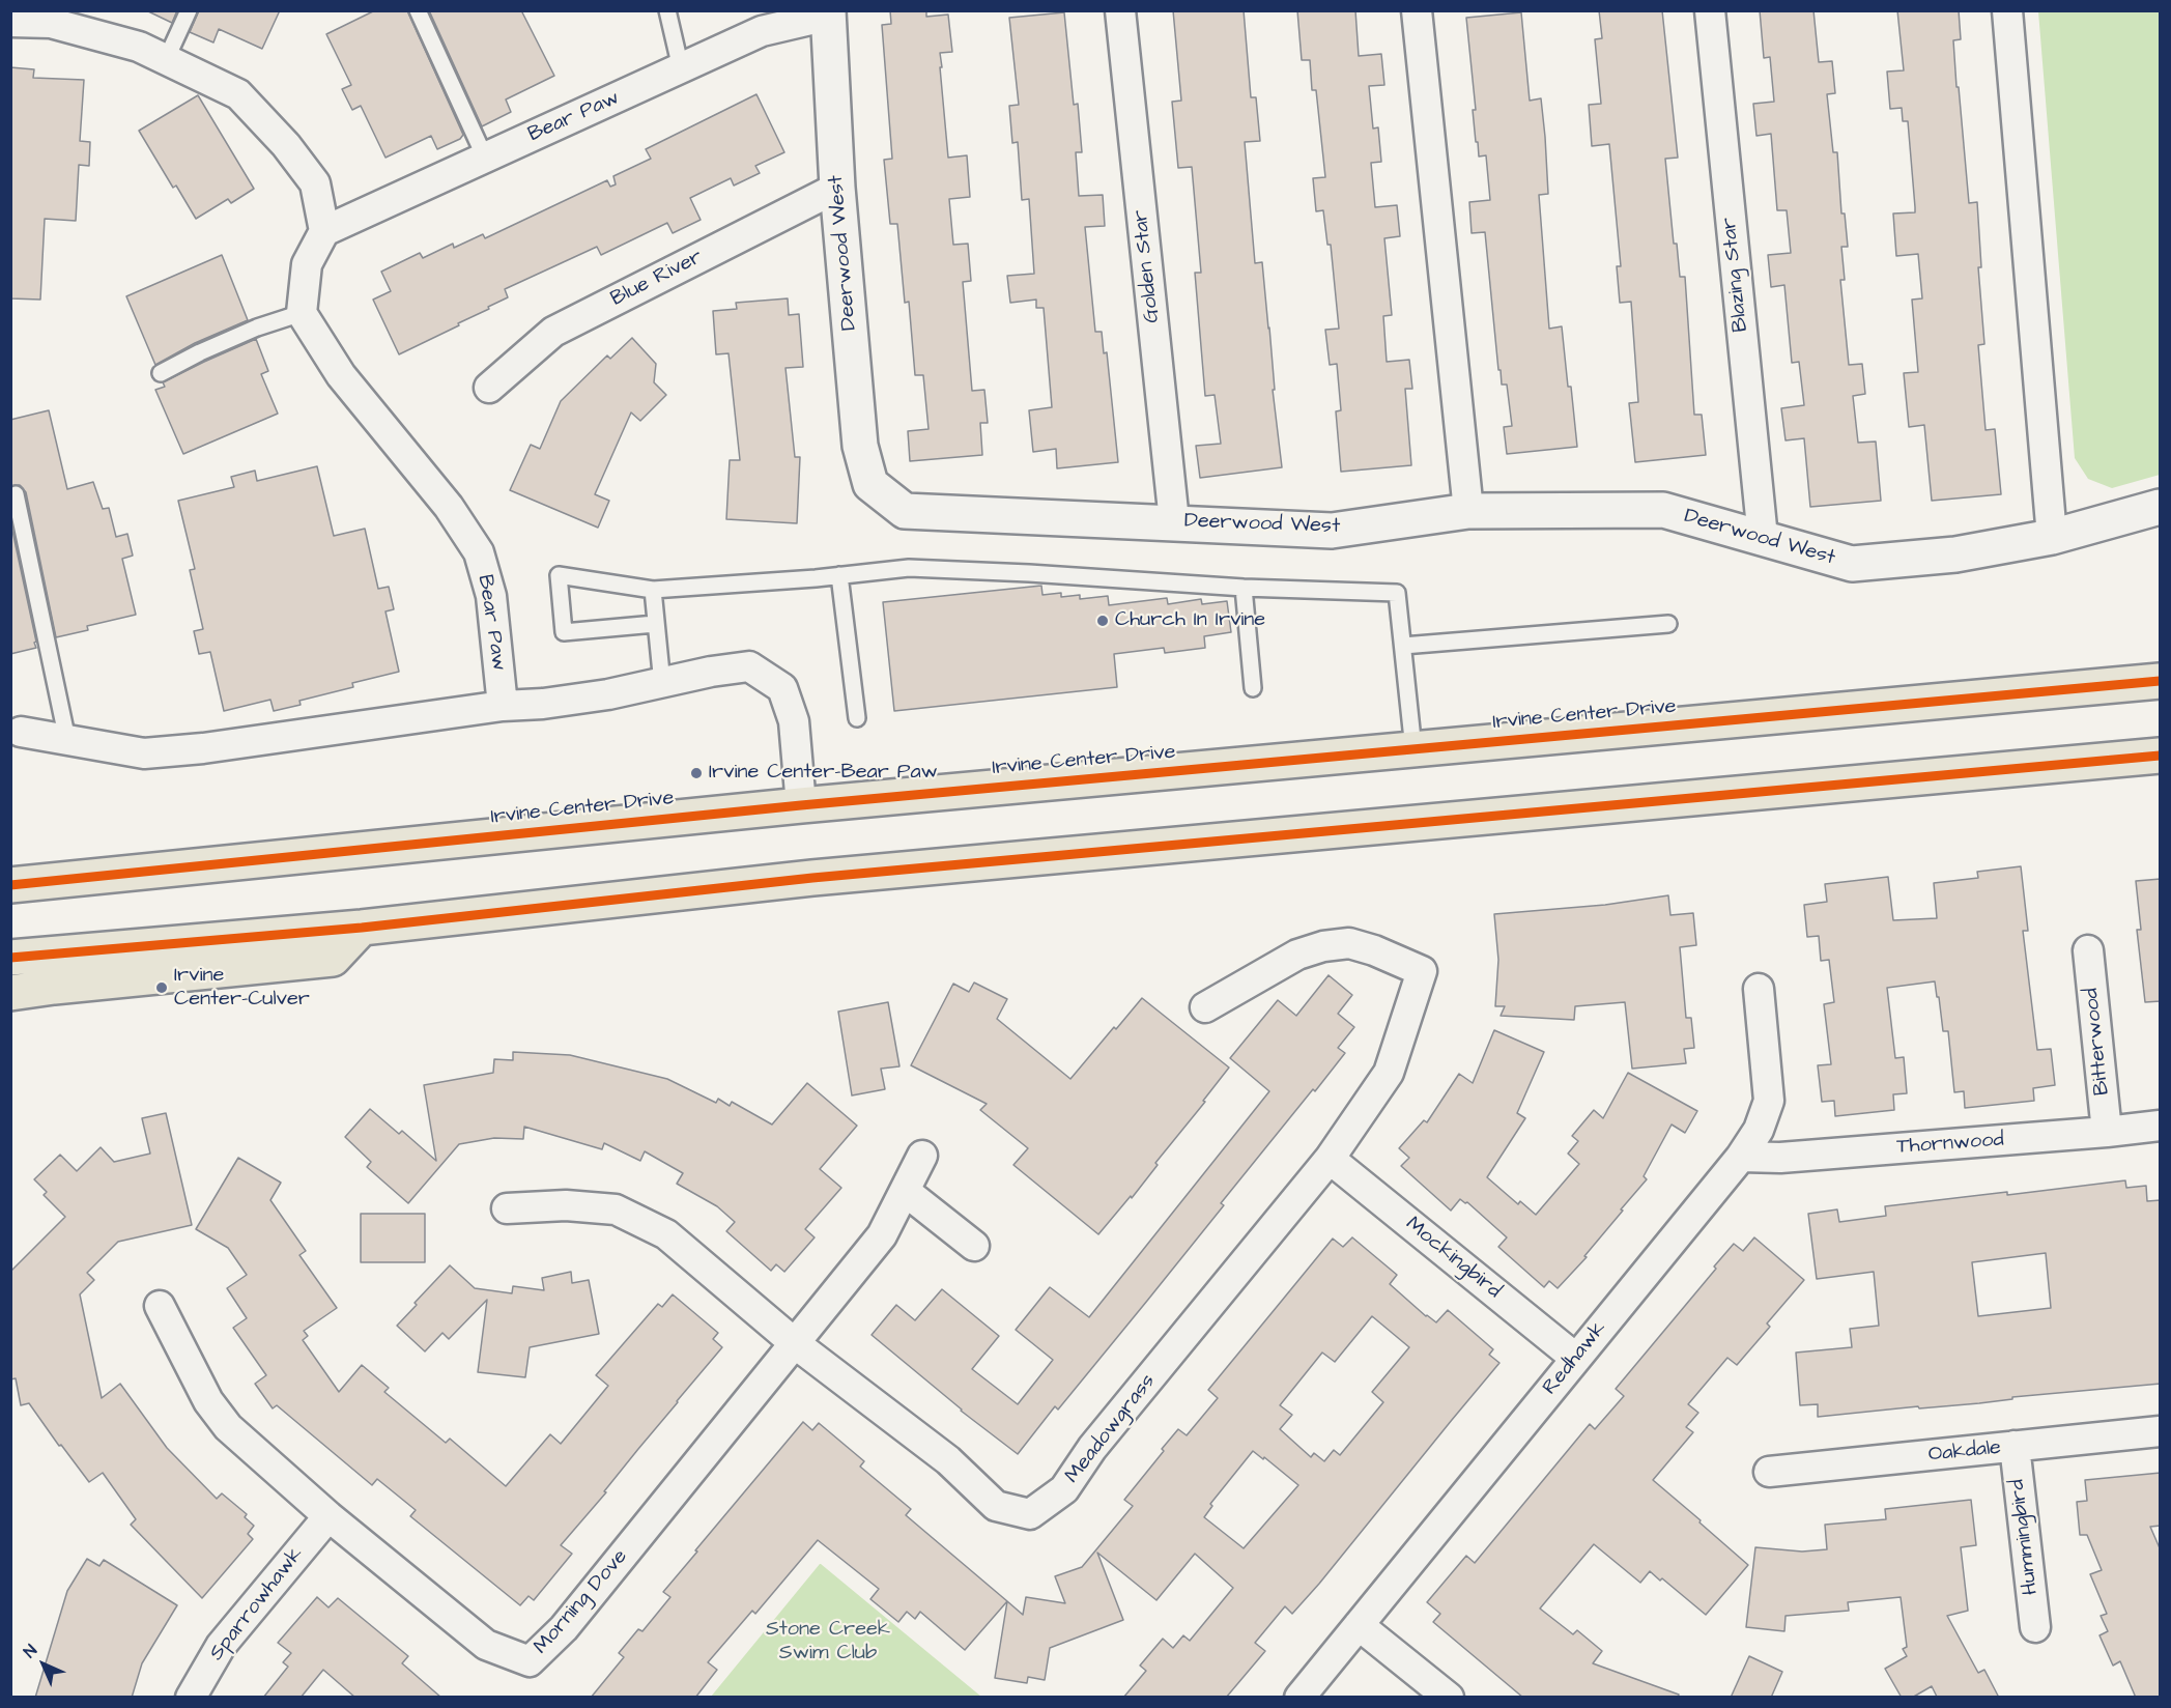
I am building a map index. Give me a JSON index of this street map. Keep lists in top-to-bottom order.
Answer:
{
  "streets": {
    "main road": ["Irvine Center Drive"],
    "street": [
      "Bear Paw",
      "Deerwood West",
      "Golden Star",
      "Blazing Star",
      "Blue River",
      "Bitterwood",
      "Thornwood",
      "Mockingbird",
      "Redhawk",
      "Meadowgrass",
      "Oakdale",
      "Hummingbird",
      "Morning Dove",
      "Sparrowhawk"
    ]
  },
  "crossings": [
    ["Bear Paw", "Deerwood West"],
    ["Deerwood West", "Golden Star"],
    ["Deerwood West", "Blazing Star"],
    ["Deerwood West", "Blue River"],
    ["Bitterwood", "Thornwood"],
    ["Thornwood", "Redhawk"],
    ["Mockingbird", "Redhawk"],
    ["Mockingbird", "Meadowgrass"],
    ["Meadowgrass", "Morning Dove"],
    ["Oakdale", "Hummingbird"],
    ["Morning Dove", "Sparrowhawk"]
  ],
  "parks": ["Stone Creek Swim Club"],
  "places": ["Church In Irvine", "Irvine Center-Bear Paw", "Irvine Center-Culver"],
  "north": "top left"
}
